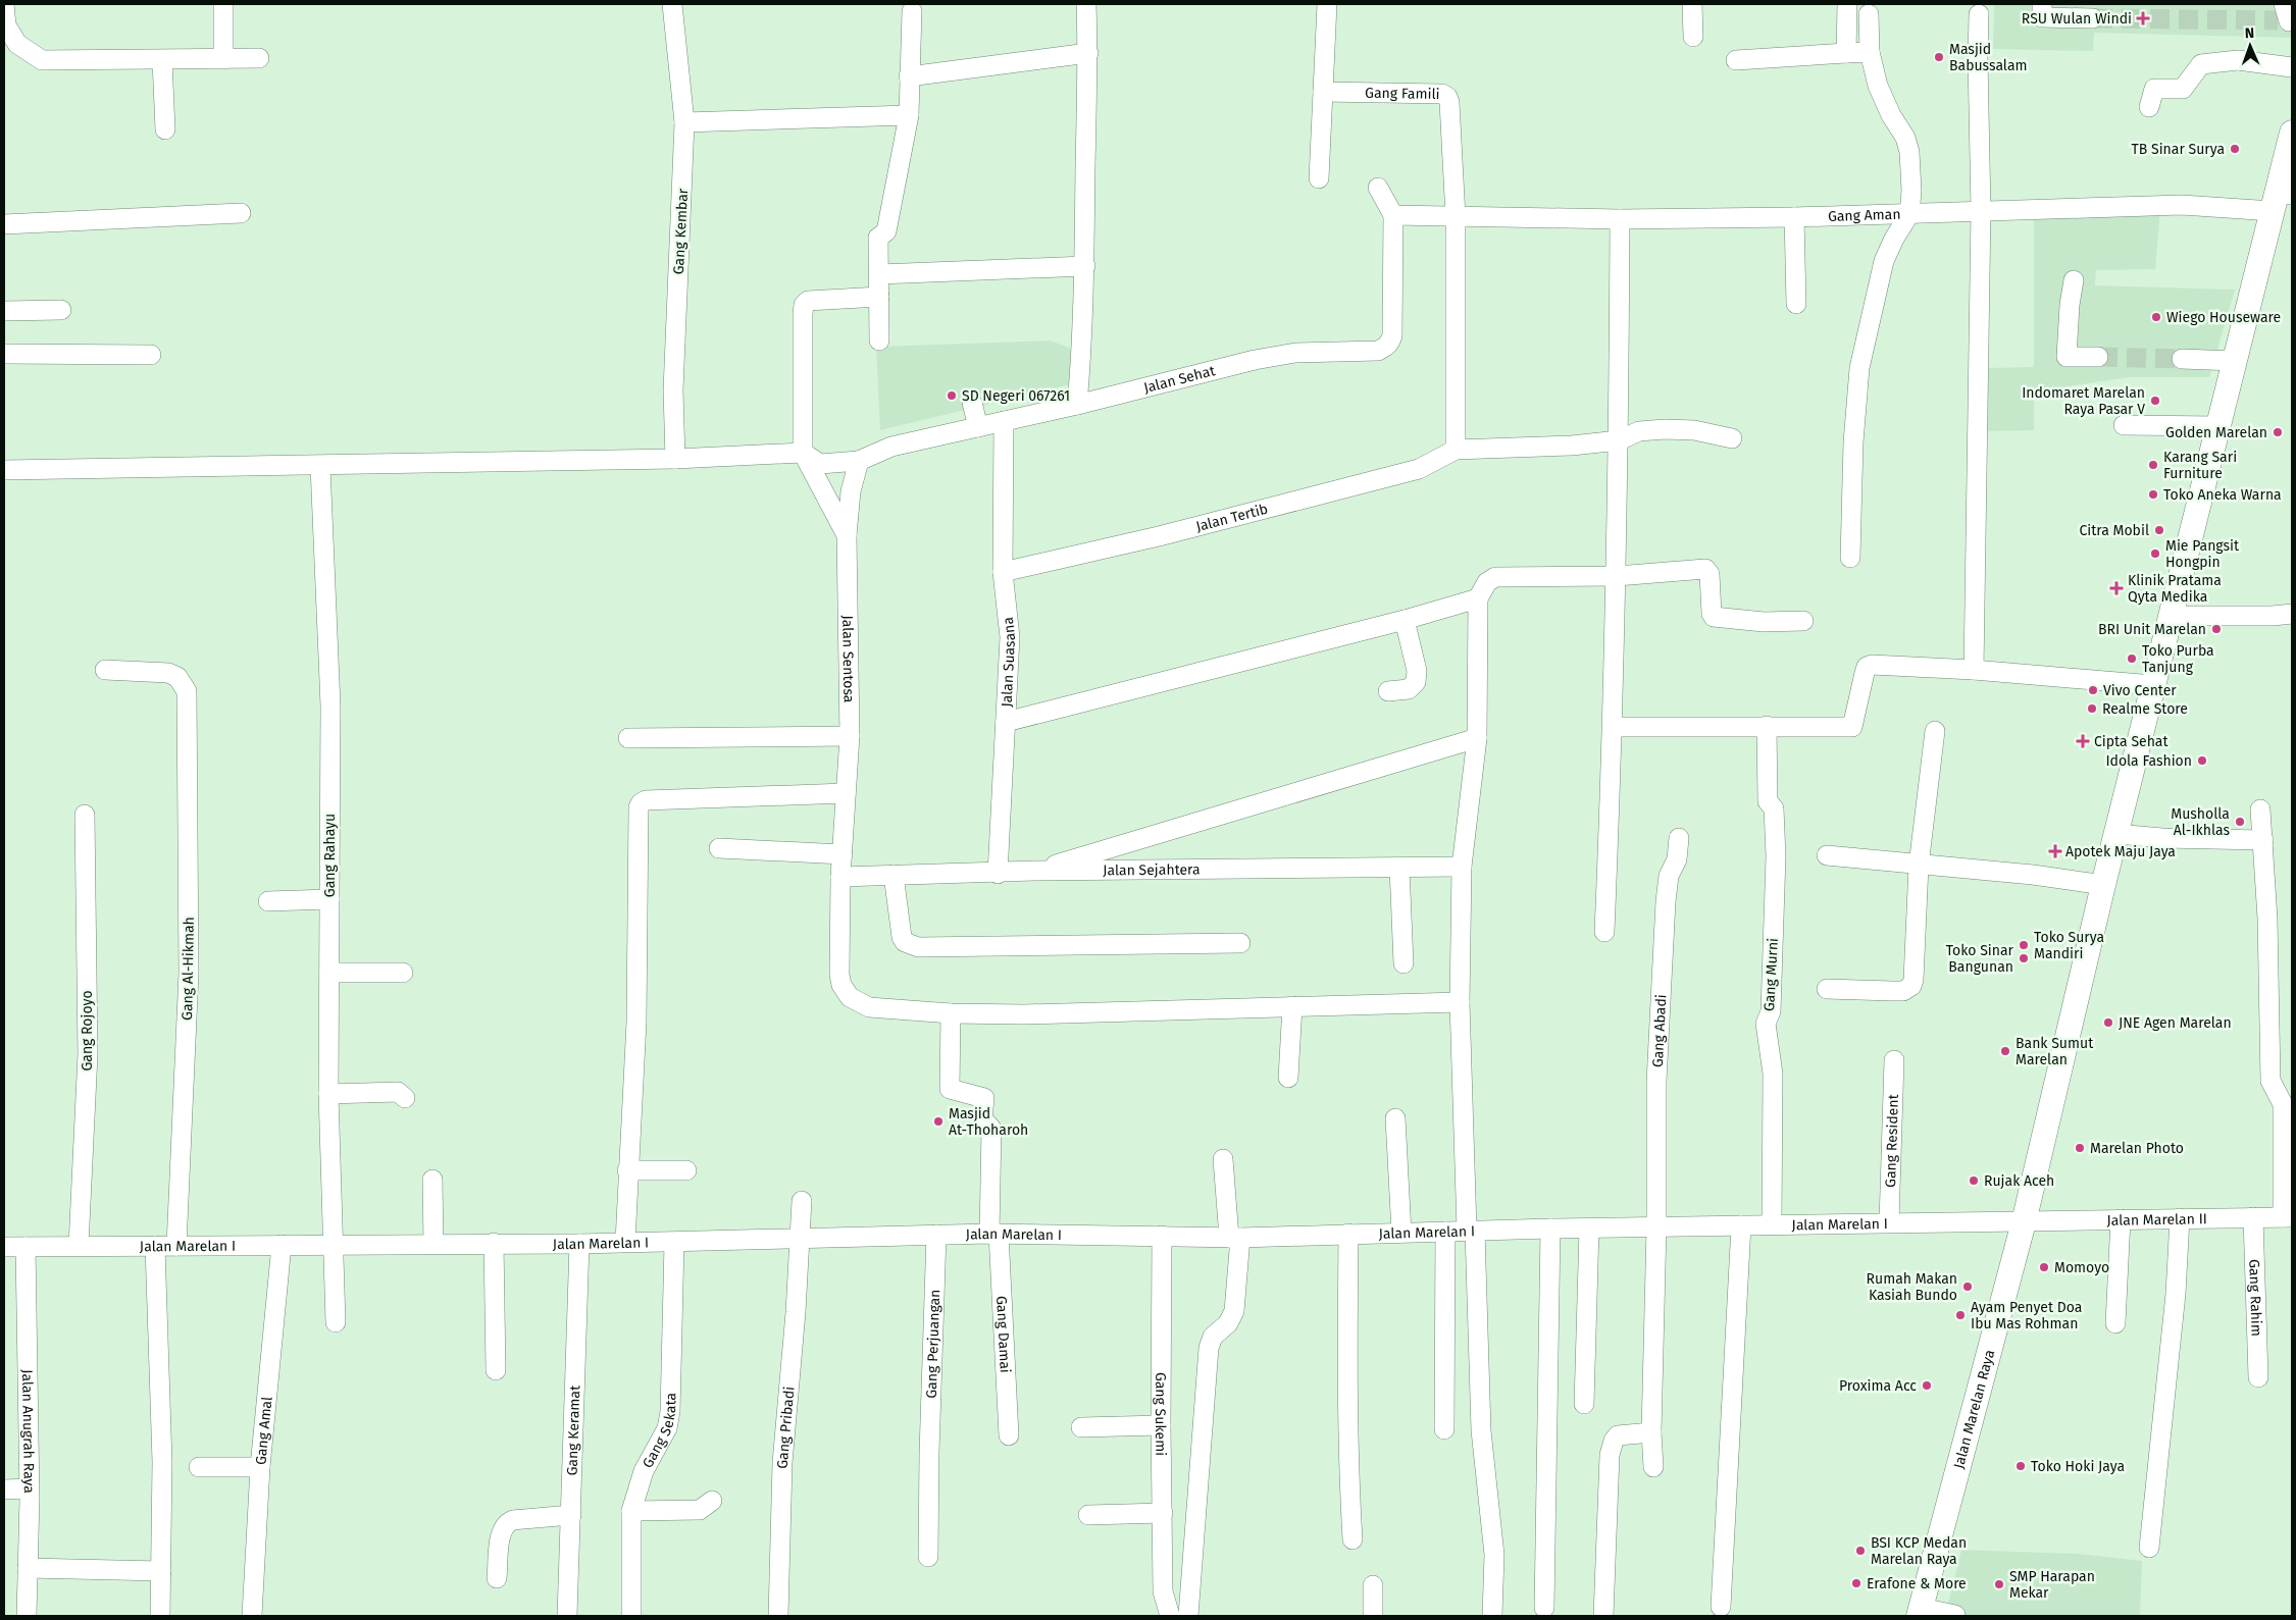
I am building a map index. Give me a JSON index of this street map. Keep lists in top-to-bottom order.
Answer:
{
  "streets": {
    "main road": ["Jalan Marelan Raya"],
    "street": [
      "Gang Famili",
      "Gang Aman",
      "Gang Kembar",
      "Jalan Sehat",
      "Jalan Tertib",
      "Jalan Sentosa",
      "Jalan Suasana",
      "Gang Rahayu",
      "Jalan Sejahtera",
      "Gang Al-Hikmah",
      "Gang Murni",
      "Gang Rojoyo",
      "Gang Abadi",
      "Gang Resident",
      "Jalan Marelan II",
      "Jalan Marelan I",
      "Gang Rahim",
      "Gang Damai",
      "Gang Perjuangan",
      "Gang Sukemi",
      "Gang Pribadi",
      "Gang Amal",
      "Gang Keramat",
      "Gang Sekata",
      "Jalan Anugrah Raya"
    ]
  },
  "crossings": [
    ["Gang Famili", "Gang Aman"],
    ["Gang Aman", "Jalan Marelan Raya"],
    ["Jalan Sehat", "Jalan Sentosa"],
    ["Jalan Sehat", "Jalan Suasana"],
    ["Jalan Tertib", "Jalan Suasana"],
    ["Jalan Sentosa", "Jalan Sejahtera"],
    ["Jalan Sentosa", "Gang Damai"],
    ["Jalan Suasana", "Jalan Sejahtera"],
    ["Gang Rahayu", "Jalan Marelan I"],
    ["Gang Al-Hikmah", "Jalan Marelan I"],
    ["Gang Murni", "Jalan Marelan I"],
    ["Gang Rojoyo", "Jalan Marelan I"],
    ["Gang Abadi", "Jalan Marelan I"],
    ["Gang Resident", "Jalan Marelan I"],
    ["Jalan Marelan II", "Jalan Marelan I"],
    ["Jalan Marelan II", "Gang Rahim"],
    ["Jalan Marelan II", "Jalan Marelan Raya"],
    ["Jalan Marelan I", "Gang Damai"],
    ["Jalan Marelan I", "Gang Perjuangan"],
    ["Jalan Marelan I", "Jalan Marelan Raya"],
    ["Jalan Marelan I", "Gang Sukemi"],
    ["Jalan Marelan I", "Gang Pribadi"],
    ["Jalan Marelan I", "Gang Amal"],
    ["Jalan Marelan I", "Gang Keramat"],
    ["Jalan Marelan I", "Gang Sekata"],
    ["Jalan Marelan I", "Jalan Anugrah Raya"]
  ],
  "places": {
    "health": [
      "RSU Wulan Windi",
      "Klinik Pratama Qyta Medika",
      "Cipta Sehat",
      "Apotek Maju Jaya"
    ],
    "other": [
      "Masjid Babussalam",
      "TB Sinar Surya",
      "Wiego Houseware",
      "SD Negeri 067261",
      "Indomaret Marelan Raya Pasar V",
      "Golden Marelan",
      "Karang Sari Furniture",
      "Toko Aneka Warna",
      "Citra Mobil",
      "Mie Pangsit Hongpin",
      "BRI Unit Marelan",
      "Toko Purba Tanjung",
      "Vivo Center",
      "Realme Store",
      "Idola Fashion",
      "Musholla Al-Ikhlas",
      "Toko Surya Mandiri",
      "Toko Sinar Bangunan",
      "JNE Agen Marelan",
      "Bank Sumut Marelan",
      "Masjid At-Thoharoh",
      "Marelan Photo",
      "Rujak Aceh",
      "Momoyo",
      "Rumah Makan Kasiah Bundo",
      "Ayam Penyet Doa Ibu Mas Rohman",
      "Proxima Acc",
      "Toko Hoki Jaya",
      "BSI KCP Medan Marelan Raya",
      "Erafone & More",
      "SMP Harapan Mekar"
    ]
  },
  "north": "top"
}
